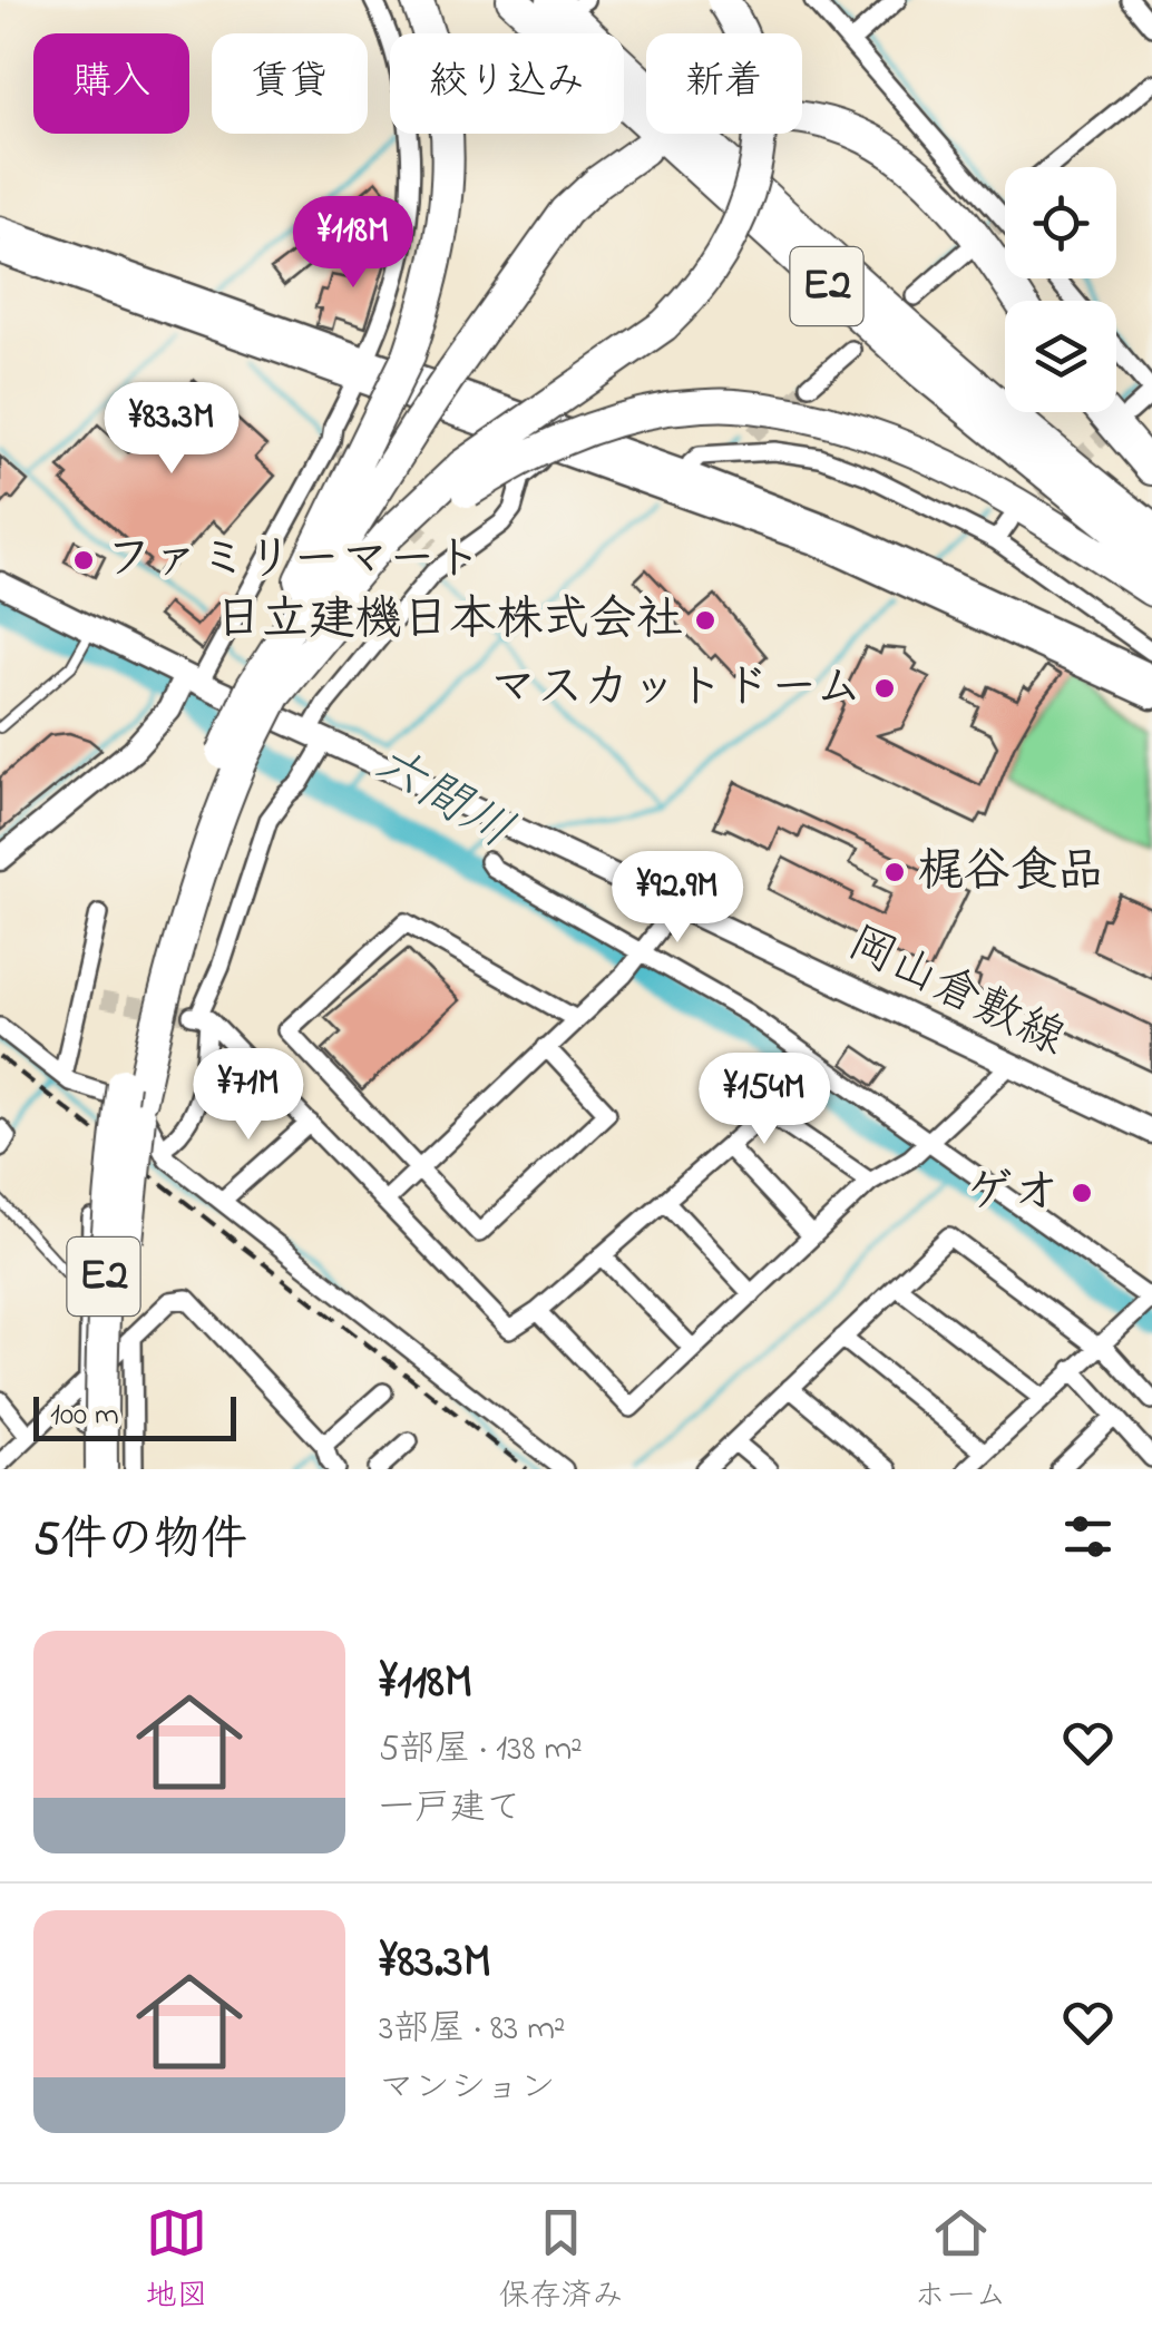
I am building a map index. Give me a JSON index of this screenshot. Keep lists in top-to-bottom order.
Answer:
{
  "streets": {
    "highway": ["E2"],
    "street": ["岡山倉敷線"]
  },
  "water": ["六間川"],
  "places": [
    "ファミリーマート",
    "日立建機日本株式会社",
    "マスカットドーム",
    "梶谷食品",
    "ゲオ"
  ],
  "scale_bar": "100 m",
  "page": {
    "chip": [
      "購入",
      "賃貸",
      "絞り込み",
      "新着"
    ],
    "price": [
      "¥118M",
      "¥83.3M",
      "¥92.9M",
      "¥71M",
      "¥154M"
    ],
    "scale": "100 m",
    "heading": "5件の物件",
    "list": [
      {
        "name": "¥118M",
        "note": "5部屋 · 138 m² · 一戸建て"
      },
      {
        "name": "¥83.3M",
        "note": "3部屋 · 83 m² · マンション"
      }
    ],
    "tabs": ["地図", "保存済み", "ホーム"]
  }
}
